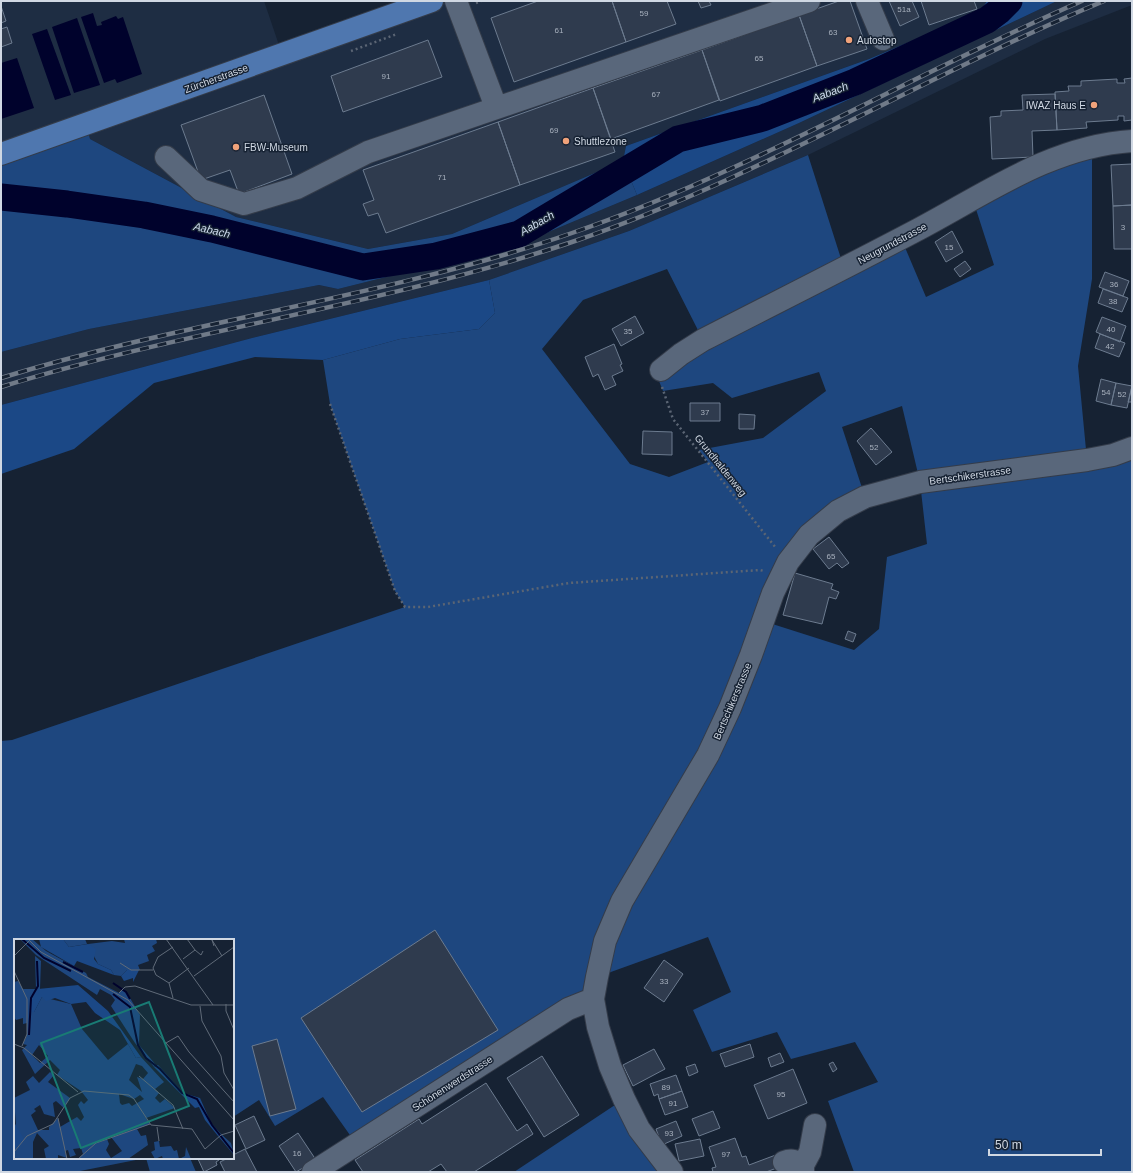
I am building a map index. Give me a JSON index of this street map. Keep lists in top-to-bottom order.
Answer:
{
  "streets": {
    "main road": ["Zürcherstrasse"],
    "street": ["Neugrundstrasse", "Bertschikerstrasse", "Schönenwerdstrasse"],
    "path": ["Grundhaldenweg"]
  },
  "crossings": [
    ["Neugrundstrasse", "Grundhaldenweg"],
    ["Grundhaldenweg", "Bertschikerstrasse"],
    ["Bertschikerstrasse", "Schönenwerdstrasse"]
  ],
  "water": ["Aabach"],
  "places": [
    "Autostop",
    "IWAZ Haus E",
    "Shuttlezone",
    "FBW-Museum"
  ],
  "house_numbers": [
    "51a",
    "59",
    "61",
    "63",
    "65",
    "91",
    "67",
    "69",
    "71",
    "3",
    "15",
    "36",
    "38",
    "40",
    "35",
    "42",
    "54",
    "52",
    "37",
    "52",
    "65",
    "33",
    "89",
    "95",
    "91",
    "93",
    "16",
    "97"
  ],
  "scale_bar": "50 m"
}
